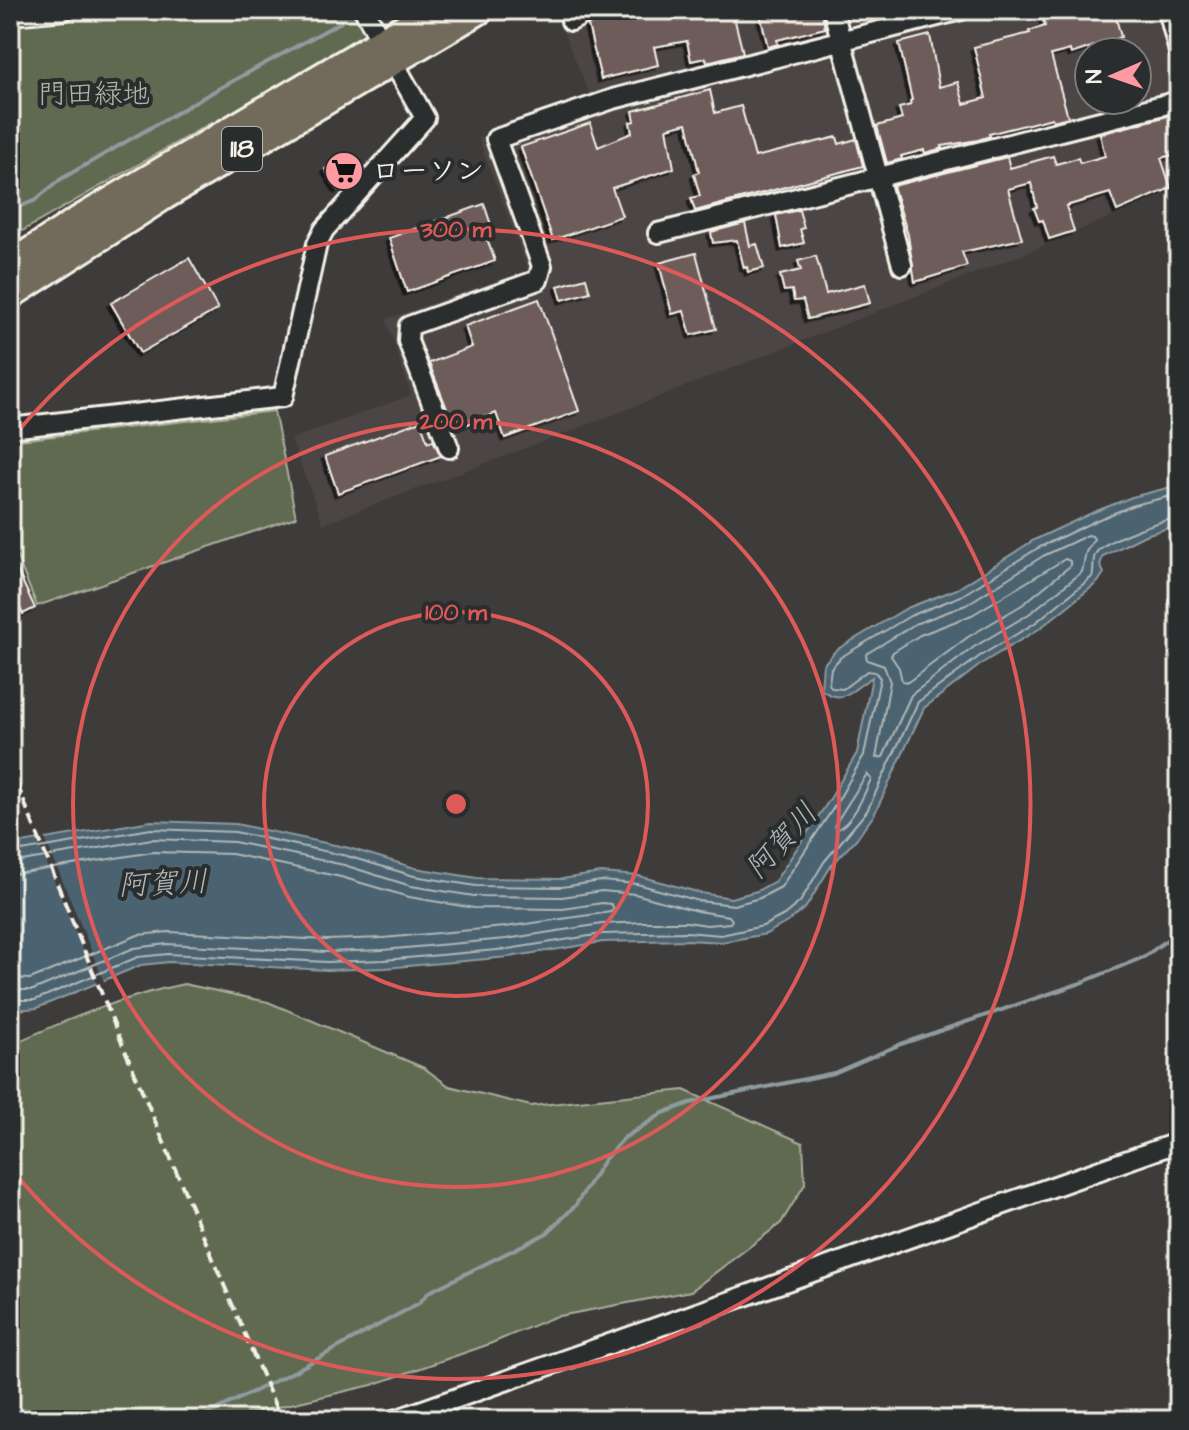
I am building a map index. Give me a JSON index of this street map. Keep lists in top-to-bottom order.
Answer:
{
  "streets": {
    "highway": ["118"]
  },
  "water": ["阿賀川"],
  "parks": ["門田緑地"],
  "places": {
    "supermarket": ["ローソン"]
  },
  "north": "left",
  "rings": ["300 m", "200 m", "100 m"]
}
